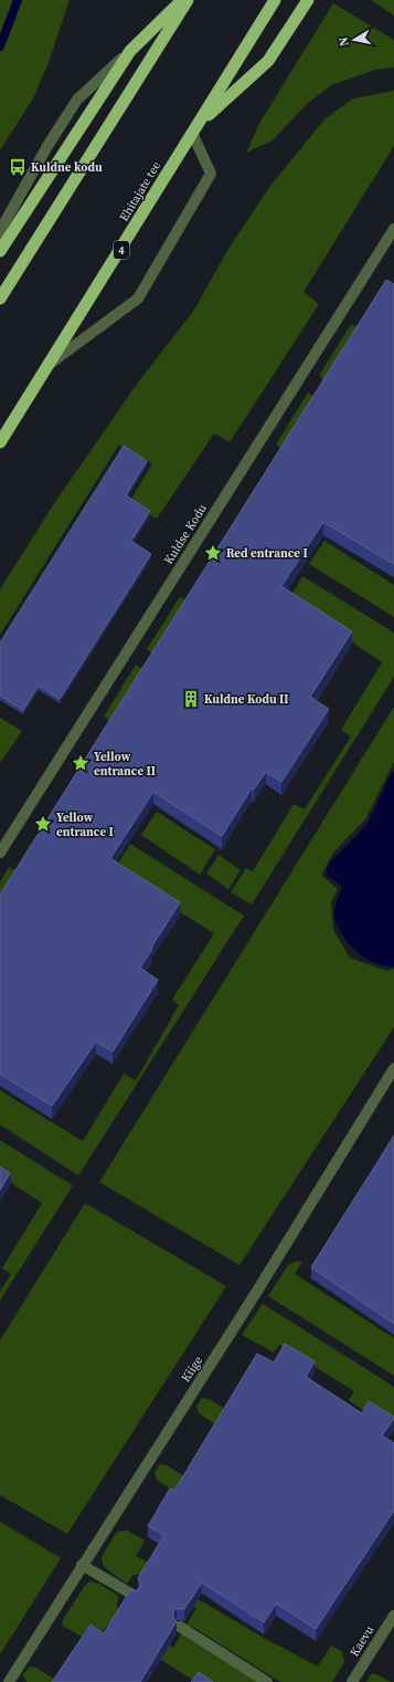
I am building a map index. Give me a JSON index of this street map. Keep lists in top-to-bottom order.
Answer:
{
  "streets": {
    "highway": ["Ehitajate tee", "4"],
    "street": ["Kuldse Kodu", "Kiige", "Kaevu"]
  },
  "places": {
    "bus stop": ["Kuldne kodu"],
    "place": ["Red entrance I", "Yellow entrance II", "Yellow entrance I"],
    "building": ["Kuldne Kodu II"]
  },
  "north": "left"
}
